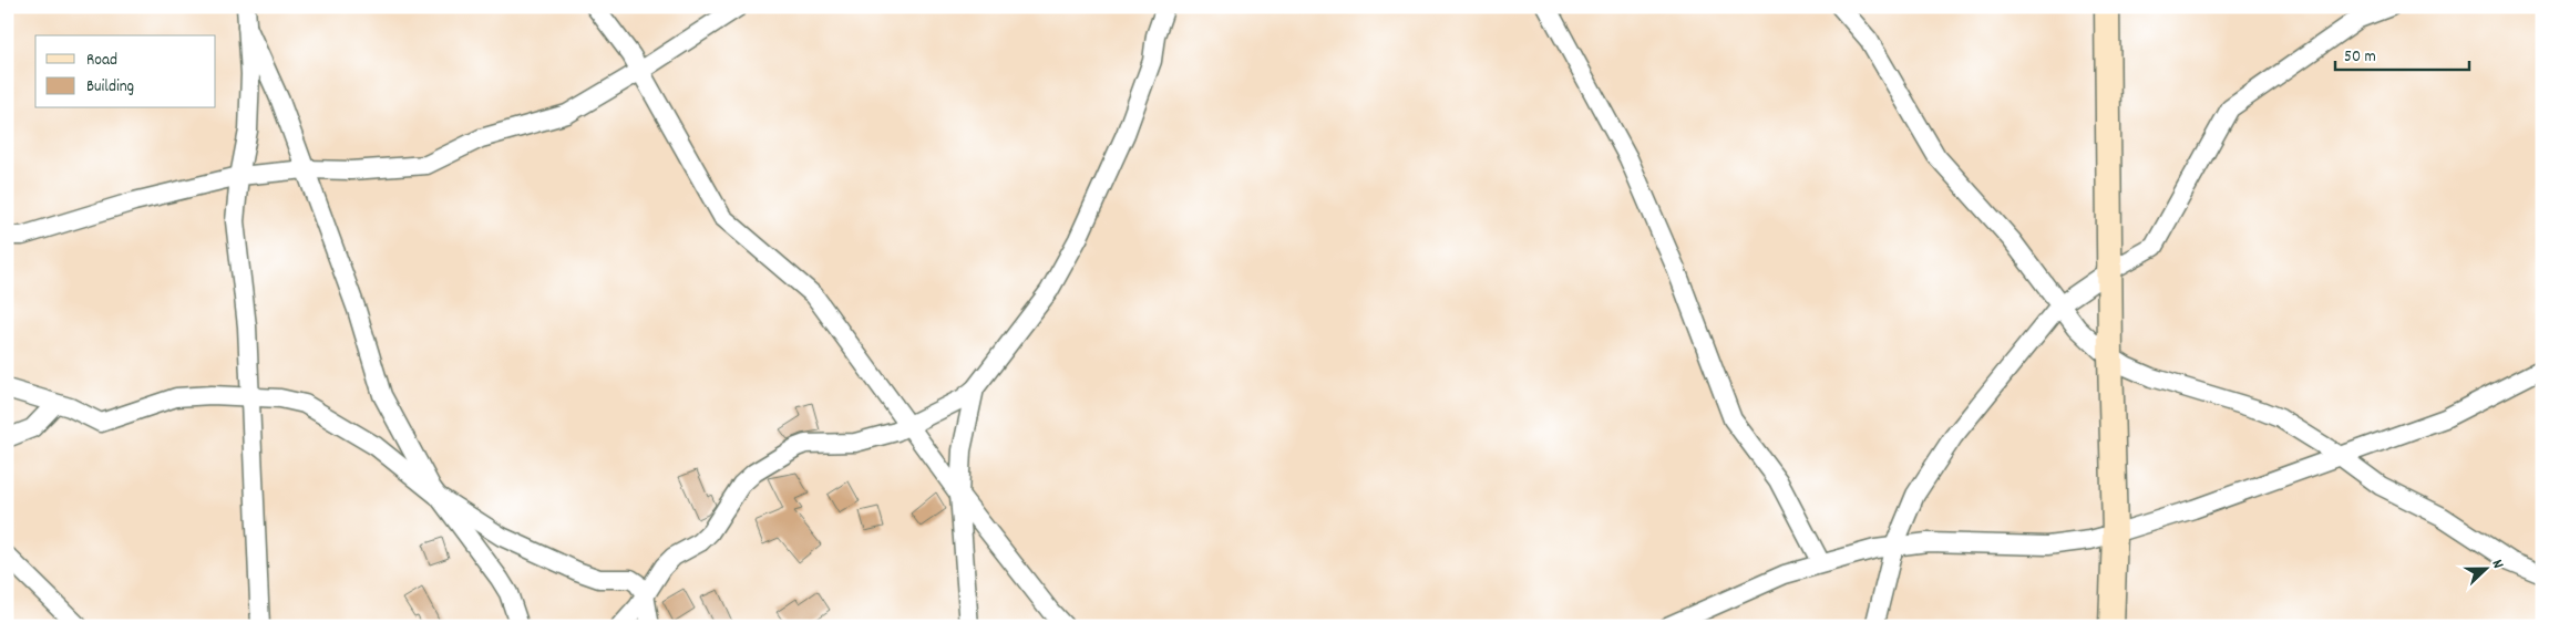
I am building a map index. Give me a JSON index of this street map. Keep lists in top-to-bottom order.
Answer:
{
  "legend": ["Road", "Building"],
  "scale_bar": "50 m",
  "north": "right"
}
